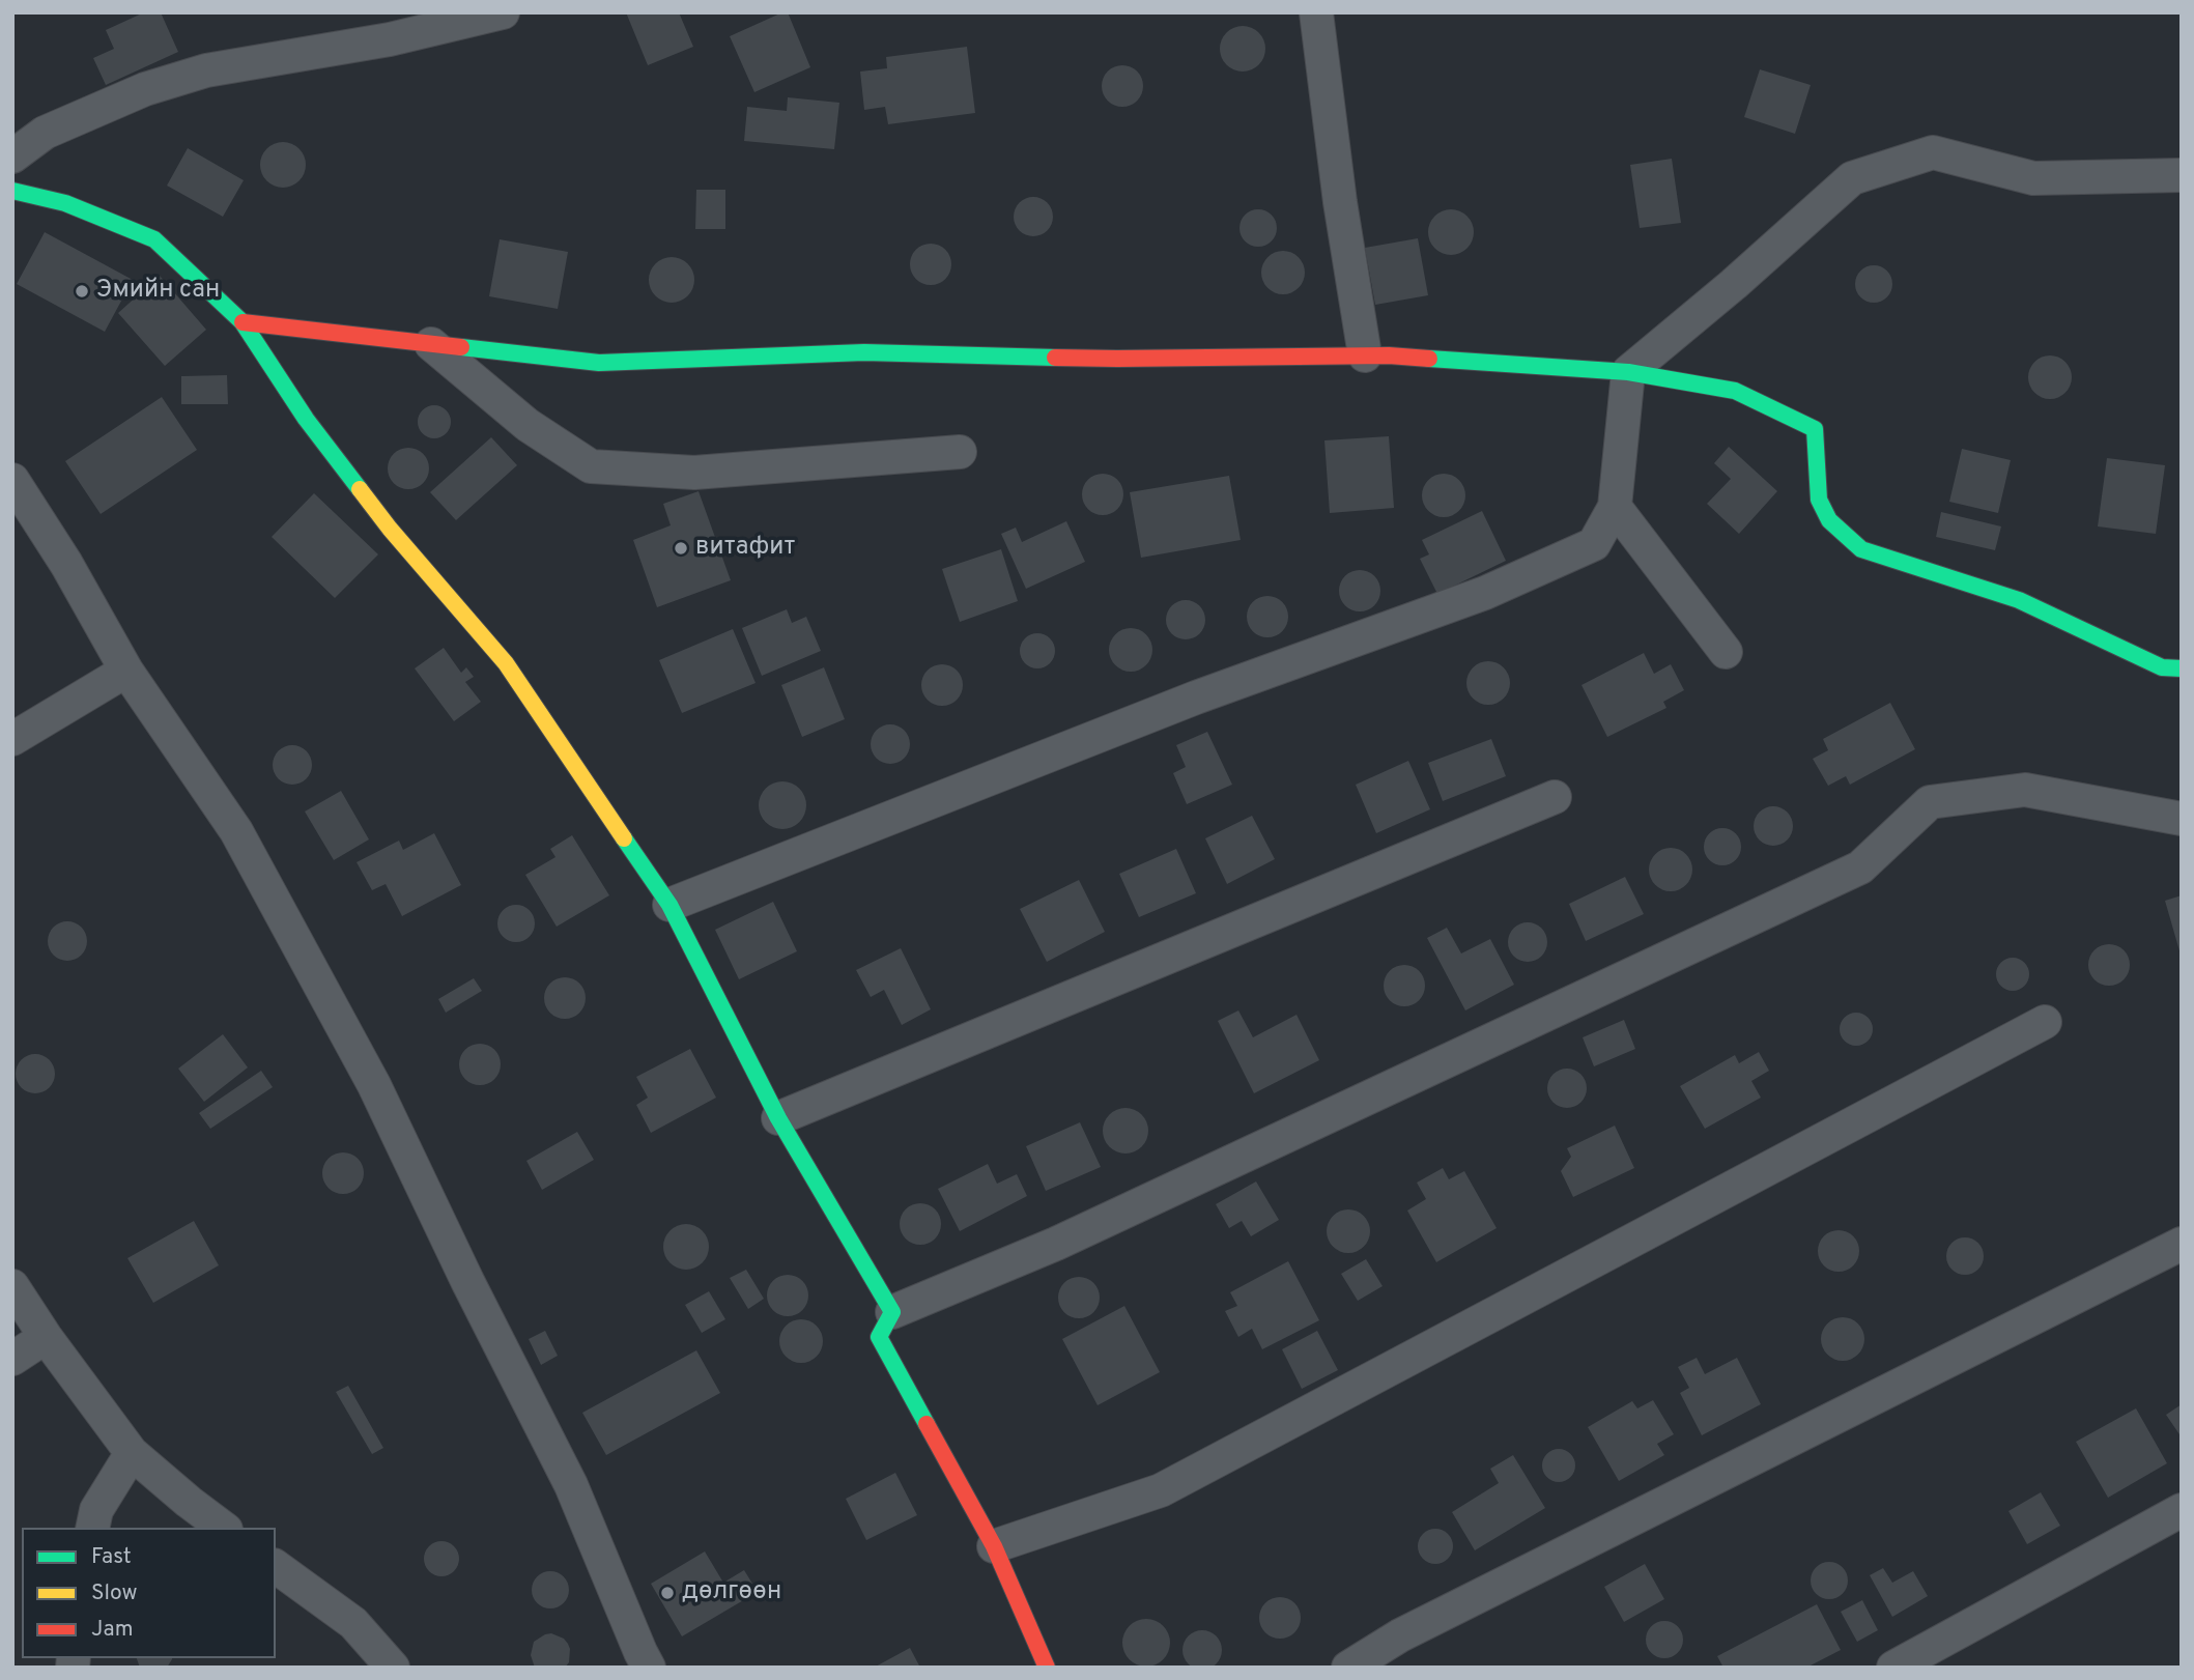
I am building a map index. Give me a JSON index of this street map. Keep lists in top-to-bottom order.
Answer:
{
  "places": ["Эмийн сан", "витафит", "дөлгөөн"],
  "legend": ["Fast", "Slow", "Jam"]
}
